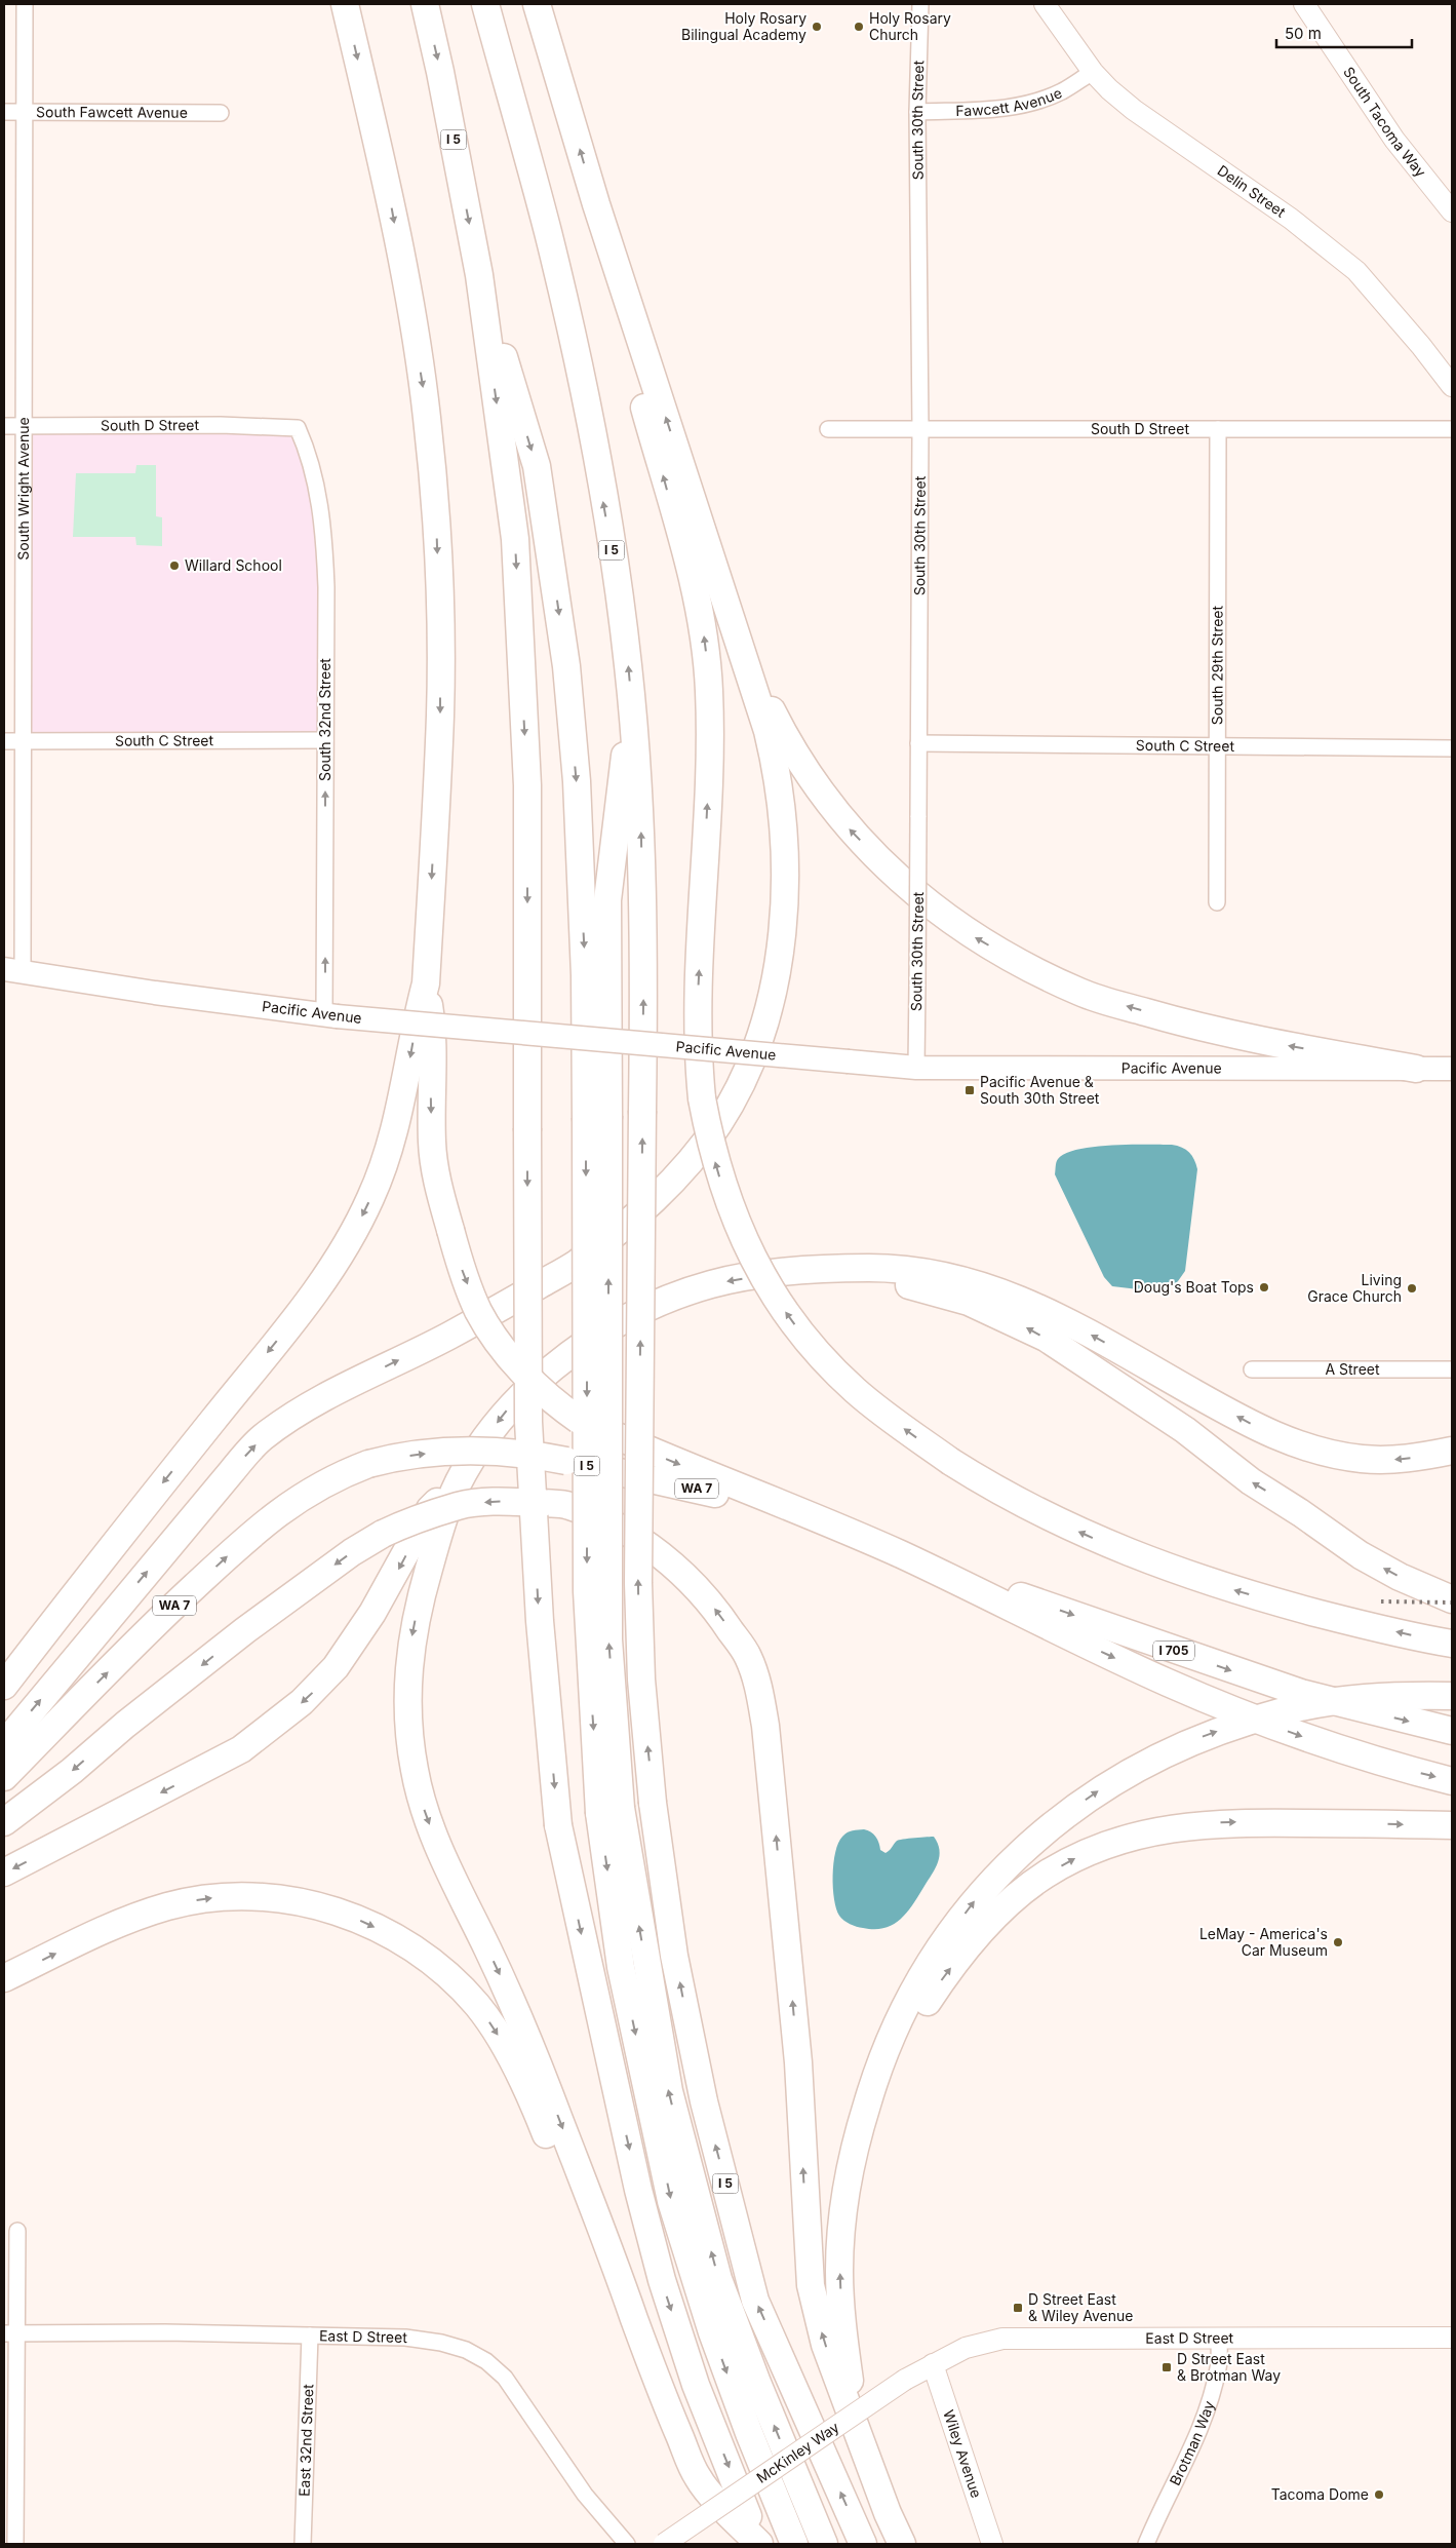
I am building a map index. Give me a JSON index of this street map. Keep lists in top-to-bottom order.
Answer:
{
  "streets": {
    "highway": ["I 5", "WA 7", "I 705"],
    "main road": ["Pacific Avenue"],
    "street": [
      "Fawcett Avenue",
      "South Fawcett Avenue",
      "South 30th Street",
      "South Tacoma Way",
      "Delin Street",
      "South D Street",
      "South Wright Avenue",
      "South 29th Street",
      "South 32nd Street",
      "South C Street",
      "A Street",
      "East D Street",
      "East 32nd Street",
      "Brotman Way",
      "McKinley Way",
      "Wiley Avenue"
    ]
  },
  "crossings": [
    ["Fawcett Avenue", "South 30th Street"],
    ["Fawcett Avenue", "Delin Street"],
    ["South Fawcett Avenue", "South Wright Avenue"],
    ["South 30th Street", "South D Street"],
    ["South 30th Street", "South C Street"],
    ["South 30th Street", "Pacific Avenue"],
    ["South D Street", "South Wright Avenue"],
    ["South D Street", "South 29th Street"],
    ["South D Street", "South 32nd Street"],
    ["South Wright Avenue", "South C Street"],
    ["South Wright Avenue", "Pacific Avenue"],
    ["South 29th Street", "South C Street"],
    ["South 32nd Street", "South C Street"],
    ["South 32nd Street", "Pacific Avenue"],
    ["WA 7", "I 705"],
    ["East D Street", "East 32nd Street"],
    ["East D Street", "Brotman Way"],
    ["East D Street", "McKinley Way"],
    ["East D Street", "Wiley Avenue"],
    ["McKinley Way", "Wiley Avenue"]
  ],
  "one_way": ["South 32nd Street"],
  "places": {
    "other": [
      "Holy Rosary Bilingual Academy",
      "Holy Rosary Church",
      "Willard School",
      "Doug's Boat Tops",
      "Living Grace Church",
      "LeMay - America's Car Museum",
      "Tacoma Dome"
    ],
    "transit": ["Pacific Avenue & South 30th Street", "D Street East & Wiley Avenue", "D Street East & Brotman Way"]
  },
  "scale_bar": "50 m"
}
